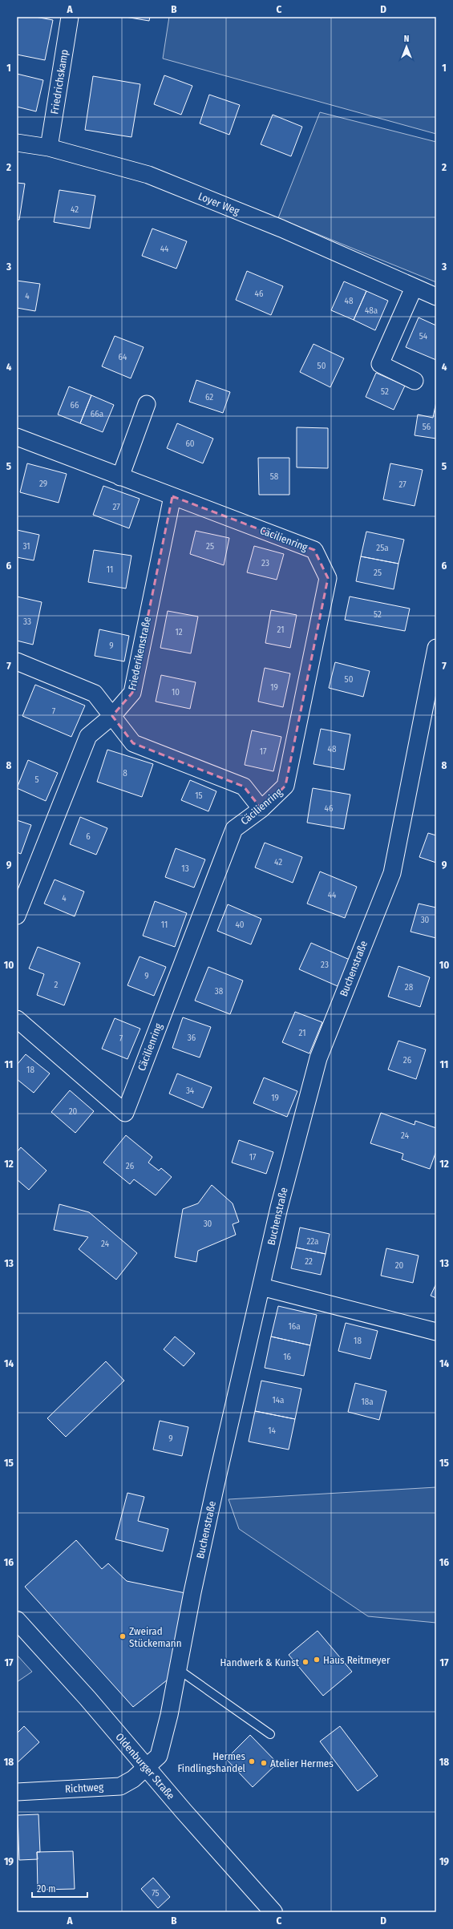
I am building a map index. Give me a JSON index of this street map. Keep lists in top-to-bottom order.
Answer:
{
  "streets": {
    "street": [
      "Friedrichskamp",
      "Loyer Weg",
      "Cäcilienring",
      "Friederikenstraße",
      "Buchenstraße",
      "Oldenburger Straße",
      "Richtweg"
    ]
  },
  "crossings": [
    ["Friedrichskamp", "Loyer Weg"],
    ["Cäcilienring", "Friederikenstraße"],
    ["Buchenstraße", "Oldenburger Straße"],
    ["Buchenstraße", "Richtweg"],
    ["Oldenburger Straße", "Richtweg"]
  ],
  "places": [
    "Zweirad Stückemann",
    "Haus Reitmeyer",
    "Handwerk & Kunst",
    "Hermes Findlingshandel",
    "Atelier Hermes"
  ],
  "house_numbers": [
    "42",
    "44",
    "46",
    "4",
    "48",
    "48a",
    "54",
    "64",
    "50",
    "52",
    "62",
    "66",
    "66a",
    "56",
    "60",
    "58",
    "29",
    "27",
    "27",
    "31",
    "25",
    "25a",
    "23",
    "11",
    "25",
    "52",
    "33",
    "21",
    "12",
    "9",
    "50",
    "19",
    "10",
    "7",
    "48",
    "17",
    "8",
    "5",
    "15",
    "46",
    "6",
    "42",
    "13",
    "44",
    "4",
    "30",
    "11",
    "40",
    "23",
    "9",
    "2",
    "28",
    "38",
    "21",
    "36",
    "7",
    "26",
    "18",
    "34",
    "19",
    "20",
    "24",
    "17",
    "26",
    "30",
    "22a",
    "24",
    "22",
    "20",
    "16a",
    "18",
    "16",
    "14a",
    "18a",
    "14",
    "9",
    "75"
  ],
  "scale_bar": "20 m",
  "north": "top",
  "grid": {
    "columns": [
      "A",
      "B",
      "C",
      "D"
    ],
    "rows": [
      "1",
      "2",
      "3",
      "4",
      "5",
      "6",
      "7",
      "8",
      "9",
      "10",
      "11",
      "12",
      "13",
      "14",
      "15",
      "16",
      "17",
      "18",
      "19"
    ]
  }
}
